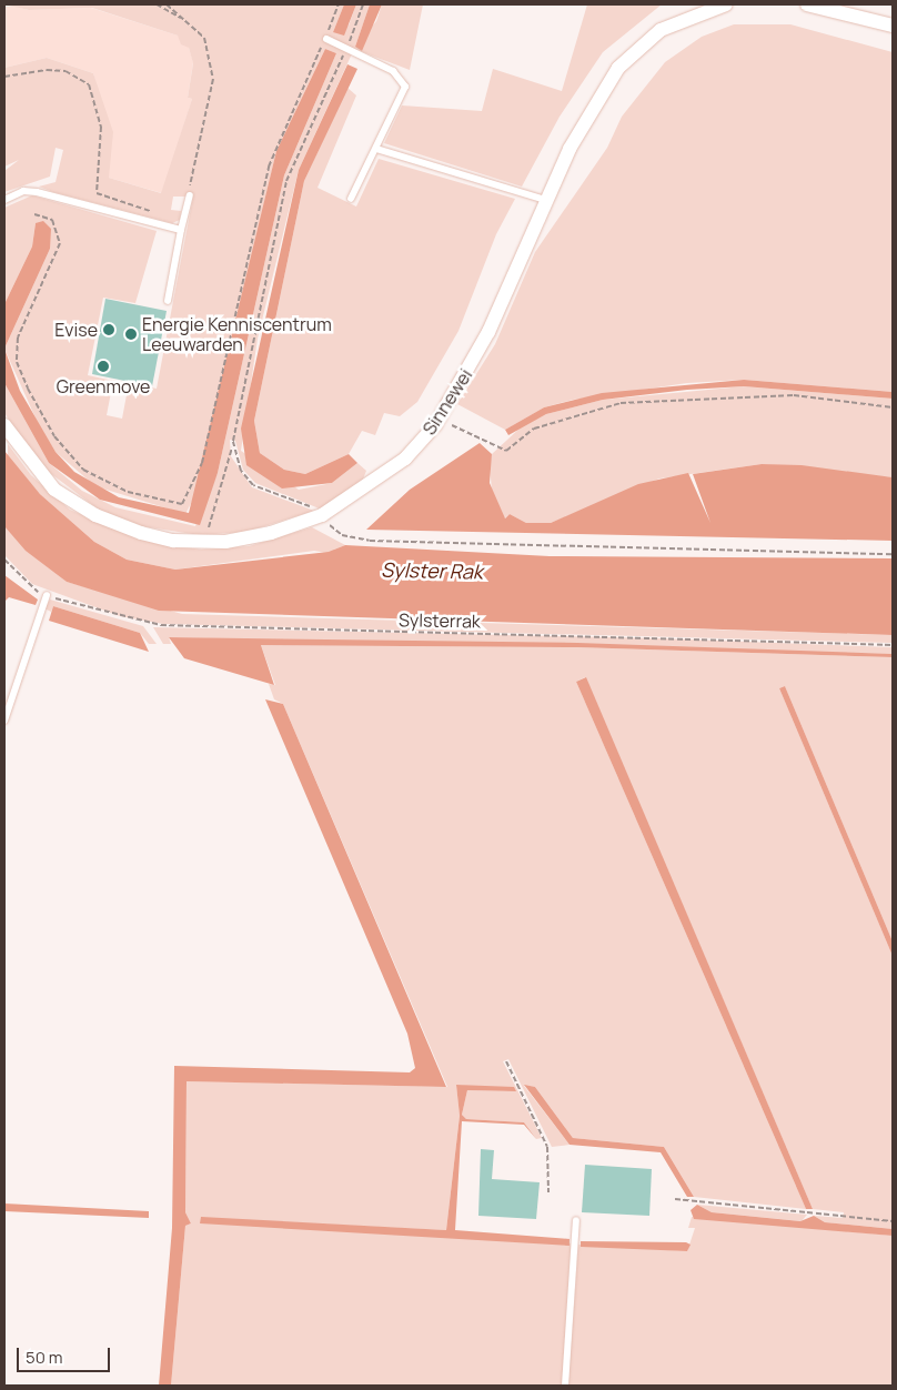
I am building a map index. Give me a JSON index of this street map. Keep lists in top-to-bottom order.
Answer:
{
  "streets": {
    "street": ["Sinnewei"],
    "path": ["Sylsterrak"]
  },
  "water": ["Sylster Rak"],
  "places": ["Evise", "Energie Kenniscentrum Leeuwarden", "Greenmove"],
  "scale_bar": "50 m"
}
